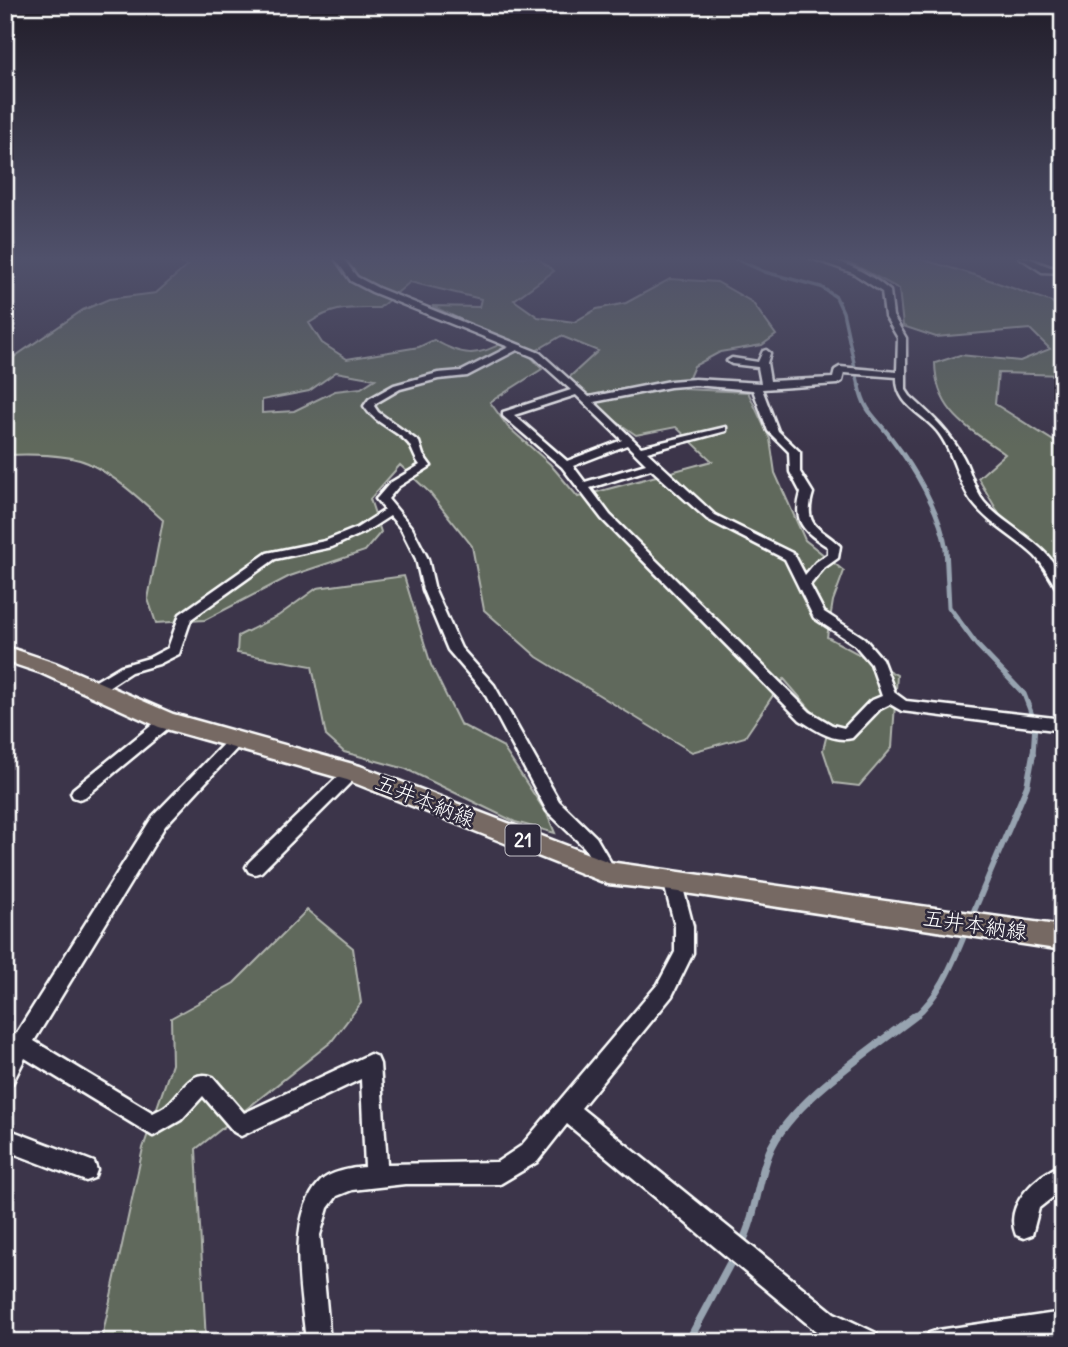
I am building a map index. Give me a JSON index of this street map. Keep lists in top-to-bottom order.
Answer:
{
  "streets": {
    "main road": ["五井本納線", "21"]
  }
}
